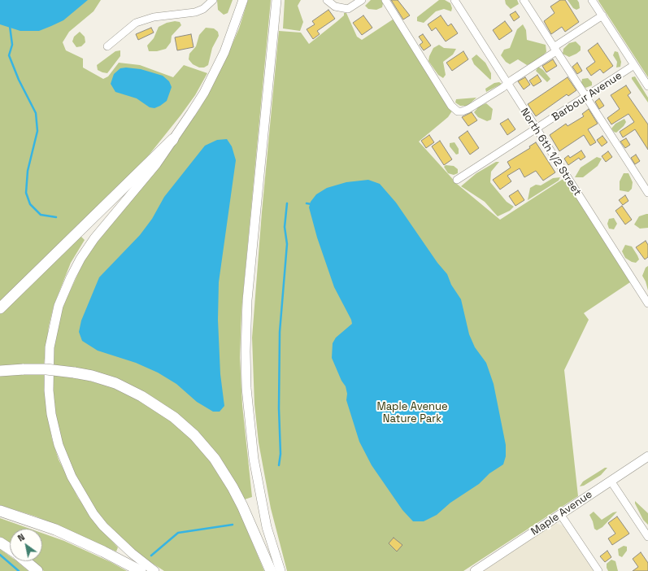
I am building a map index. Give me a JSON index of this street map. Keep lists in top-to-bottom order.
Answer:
{
  "streets": {
    "main road": ["Maple Avenue"],
    "street": ["Barbour Avenue", "North 6th 1/2 Street"]
  },
  "crossings": [
    ["Barbour Avenue", "North 6th 1/2 Street"]
  ],
  "parks": ["Maple Avenue Nature Park"],
  "north": "top left"
}
